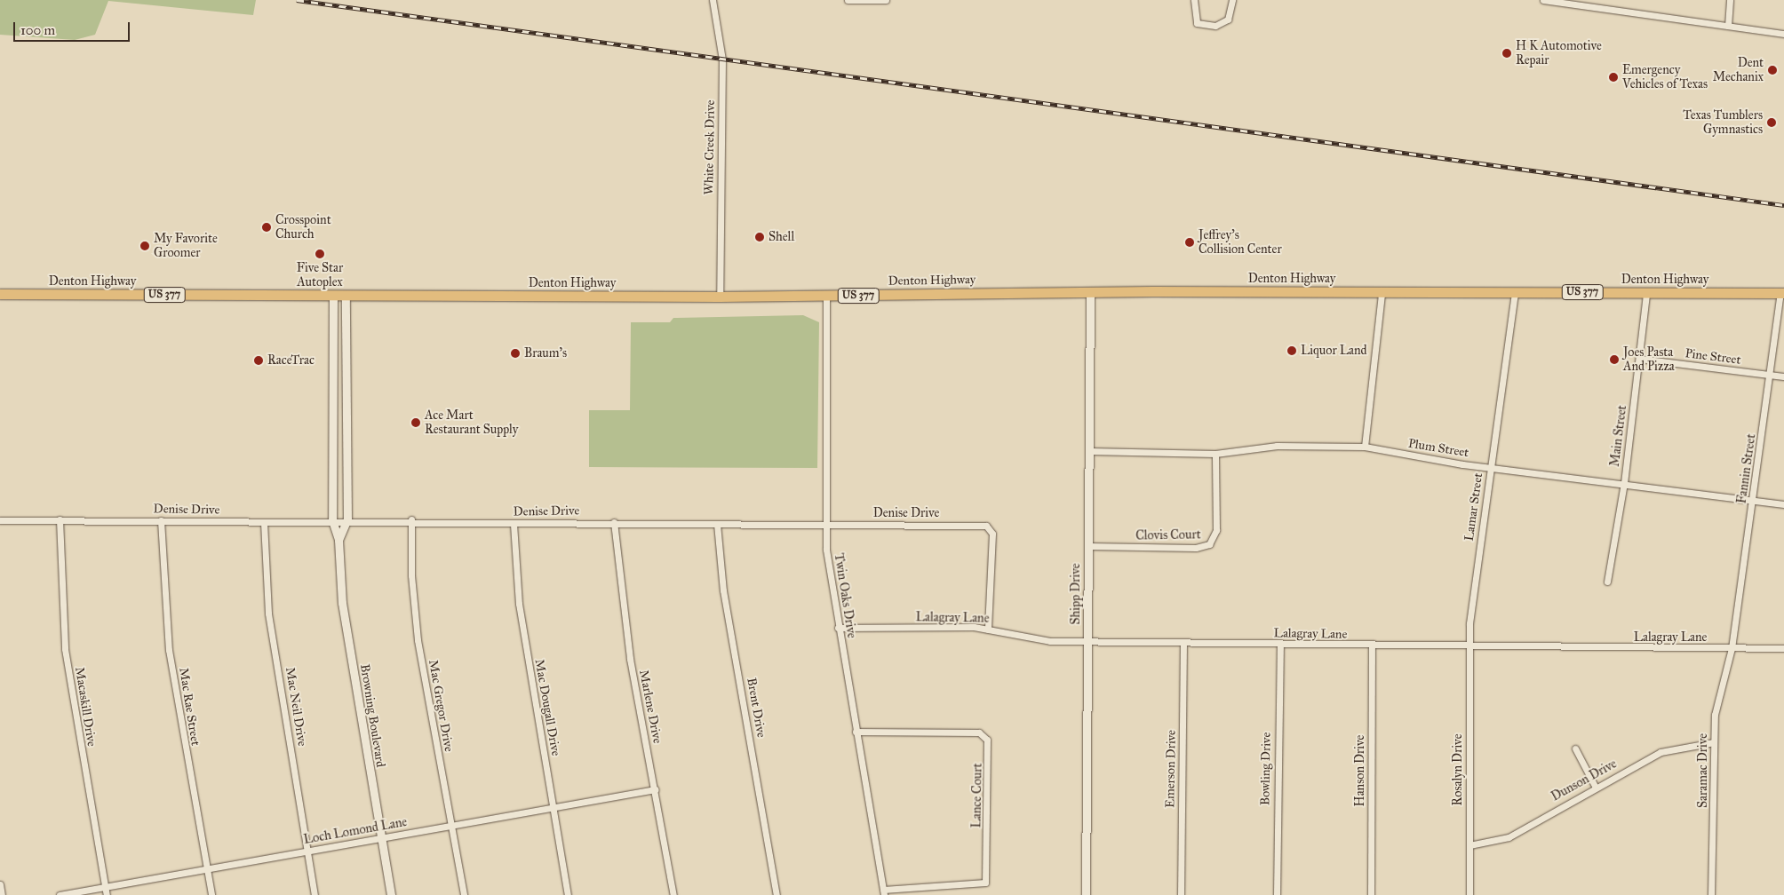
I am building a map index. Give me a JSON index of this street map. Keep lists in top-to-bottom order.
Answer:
{
  "streets": {
    "main road": ["Denton Highway", "US 377"],
    "street": [
      "White Creek Drive",
      "Pine Street",
      "Main Street",
      "Plum Street",
      "Fannin Street",
      "Lamar Street",
      "Denise Drive",
      "Clovis Court",
      "Shipp Drive",
      "Twin Oaks Drive",
      "Lalagray Lane",
      "Mac Gregor Drive",
      "Macaskill Drive",
      "Mac Rae Street",
      "Mac Neil Drive",
      "Marlene Drive",
      "Mac Dougall Drive",
      "Brent Drive",
      "Browning Boulevard",
      "Emerson Drive",
      "Bowling Drive",
      "Rosalyn Drive",
      "Hanson Drive",
      "Saramac Drive",
      "Dunson Drive",
      "Lance Court",
      "Loch Lomond Lane"
    ]
  },
  "crossings": [
    ["White Creek Drive", "Denton Highway"],
    ["Denton Highway", "Main Street"],
    ["Denton Highway", "Fannin Street"],
    ["Denton Highway", "Lamar Street"],
    ["Denton Highway", "Shipp Drive"],
    ["Denton Highway", "Twin Oaks Drive"],
    ["Denton Highway", "Browning Boulevard"],
    ["Pine Street", "Main Street"],
    ["Pine Street", "Fannin Street"],
    ["Main Street", "Plum Street"],
    ["Plum Street", "Fannin Street"],
    ["Plum Street", "Lamar Street"],
    ["Plum Street", "Clovis Court"],
    ["Plum Street", "Shipp Drive"],
    ["Fannin Street", "Lalagray Lane"],
    ["Fannin Street", "Saramac Drive"],
    ["Lamar Street", "Lalagray Lane"],
    ["Lamar Street", "Rosalyn Drive"],
    ["Denise Drive", "Twin Oaks Drive"],
    ["Denise Drive", "Lalagray Lane"],
    ["Denise Drive", "Mac Gregor Drive"],
    ["Denise Drive", "Macaskill Drive"],
    ["Denise Drive", "Mac Rae Street"],
    ["Denise Drive", "Mac Neil Drive"],
    ["Denise Drive", "Marlene Drive"],
    ["Denise Drive", "Mac Dougall Drive"],
    ["Denise Drive", "Brent Drive"],
    ["Denise Drive", "Browning Boulevard"],
    ["Clovis Court", "Shipp Drive"],
    ["Shipp Drive", "Lalagray Lane"],
    ["Twin Oaks Drive", "Lalagray Lane"],
    ["Twin Oaks Drive", "Lance Court"],
    ["Lalagray Lane", "Emerson Drive"],
    ["Lalagray Lane", "Bowling Drive"],
    ["Lalagray Lane", "Rosalyn Drive"],
    ["Lalagray Lane", "Hanson Drive"],
    ["Lalagray Lane", "Saramac Drive"],
    ["Mac Gregor Drive", "Loch Lomond Lane"],
    ["Macaskill Drive", "Loch Lomond Lane"],
    ["Mac Rae Street", "Loch Lomond Lane"],
    ["Mac Neil Drive", "Loch Lomond Lane"],
    ["Marlene Drive", "Loch Lomond Lane"],
    ["Mac Dougall Drive", "Loch Lomond Lane"],
    ["Browning Boulevard", "Loch Lomond Lane"],
    ["Rosalyn Drive", "Dunson Drive"],
    ["Saramac Drive", "Dunson Drive"]
  ],
  "places": [
    "H K Automotive Repair",
    "Dent Mechanix",
    "Emergency Vehicles of Texas",
    "Texas Tumblers Gymnastics",
    "Crosspoint Church",
    "Shell",
    "Jeffrey's Collision Center",
    "My Favorite Groomer",
    "Five Star Autoplex",
    "Liquor Land",
    "Braum's",
    "Joes Pasta And Pizza",
    "RaceTrac",
    "Ace Mart Restaurant Supply"
  ],
  "scale_bar": "100 m"
}
